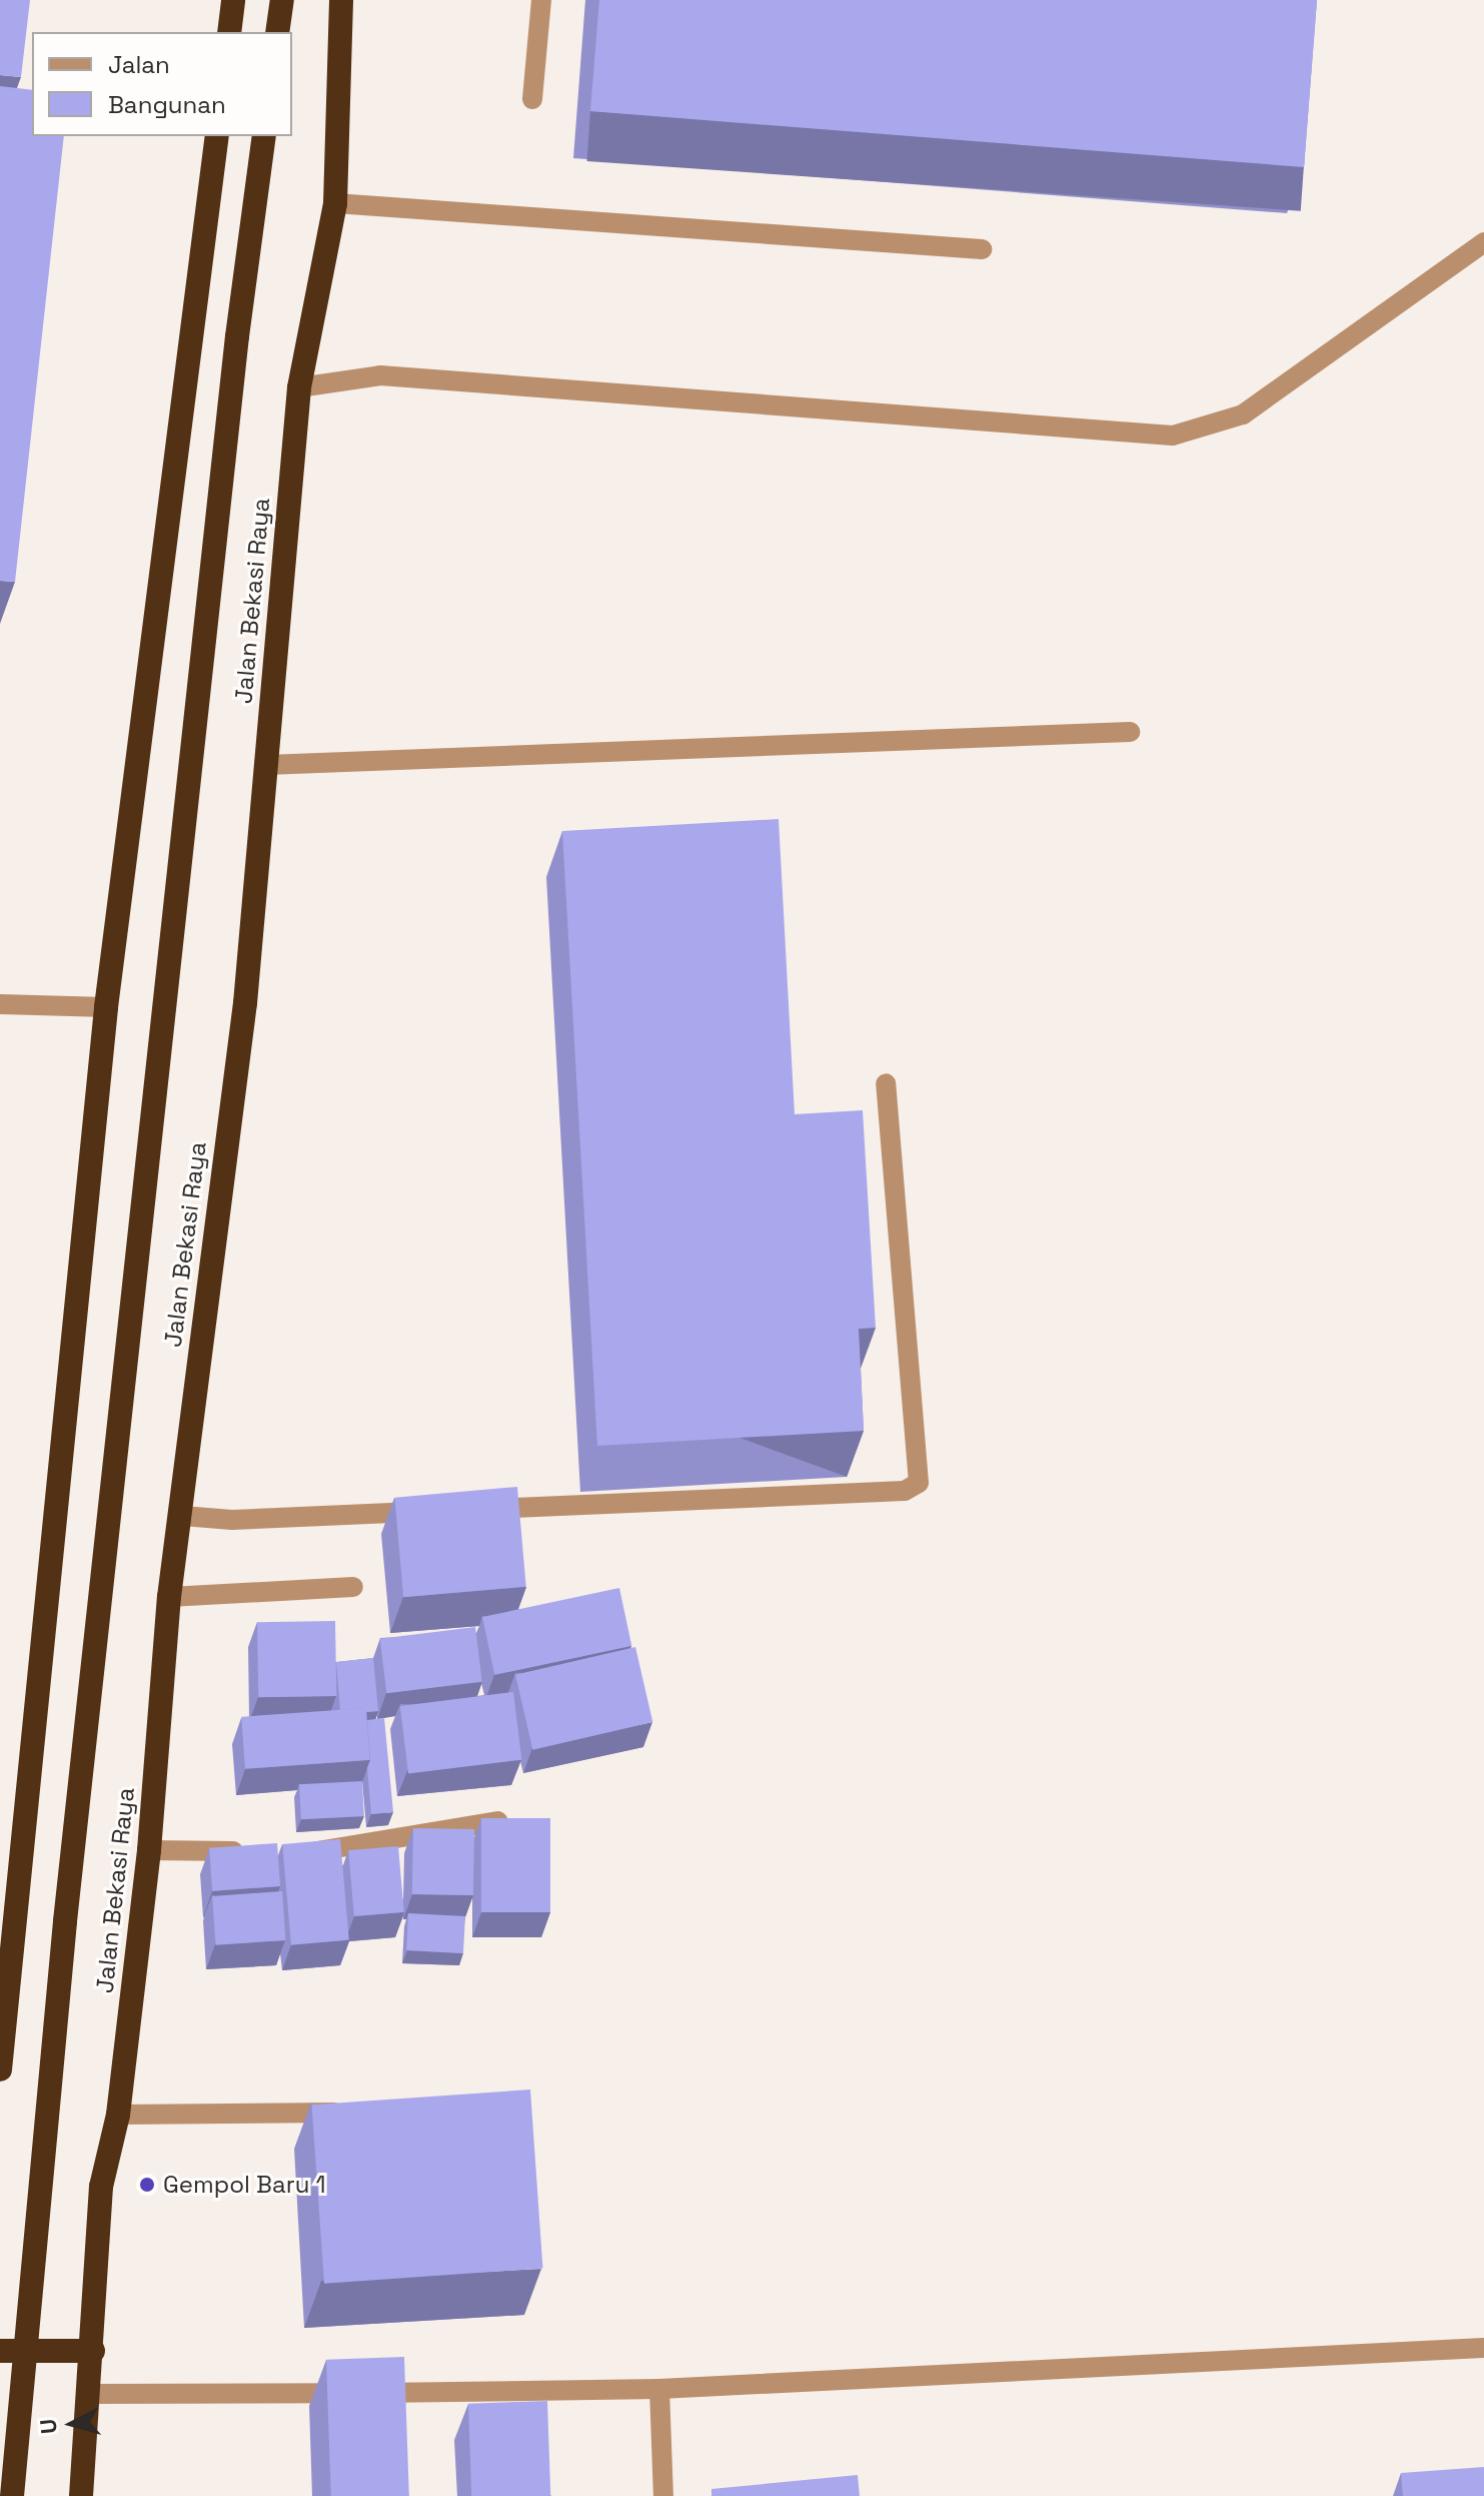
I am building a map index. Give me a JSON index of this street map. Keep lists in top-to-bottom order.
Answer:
{
  "streets": {
    "highway": ["Jalan Bekasi Raya"]
  },
  "places": ["Gempol Baru 1"],
  "legend": ["Jalan", "Bangunan"],
  "north": "left"
}
